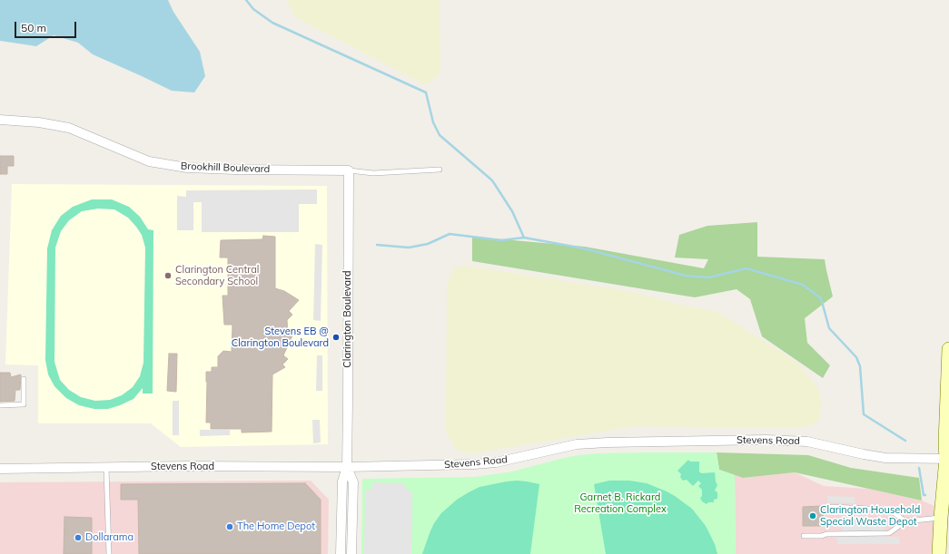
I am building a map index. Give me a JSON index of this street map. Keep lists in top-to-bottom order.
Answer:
{
  "streets": {
    "street": ["Brookhill Boulevard", "Clarington Boulevard", "Stevens Road"]
  },
  "crossings": [
    ["Brookhill Boulevard", "Clarington Boulevard"],
    ["Clarington Boulevard", "Stevens Road"]
  ],
  "parks": ["Garnet B. Rickard Recreation Complex"],
  "places": [
    "Clarington Central Secondary School",
    "Stevens EB @ Clarington Boulevard",
    "Clarington Household Special Waste Depot",
    "The Home Depot",
    "Dollarama"
  ],
  "scale_bar": "50 m"
}
